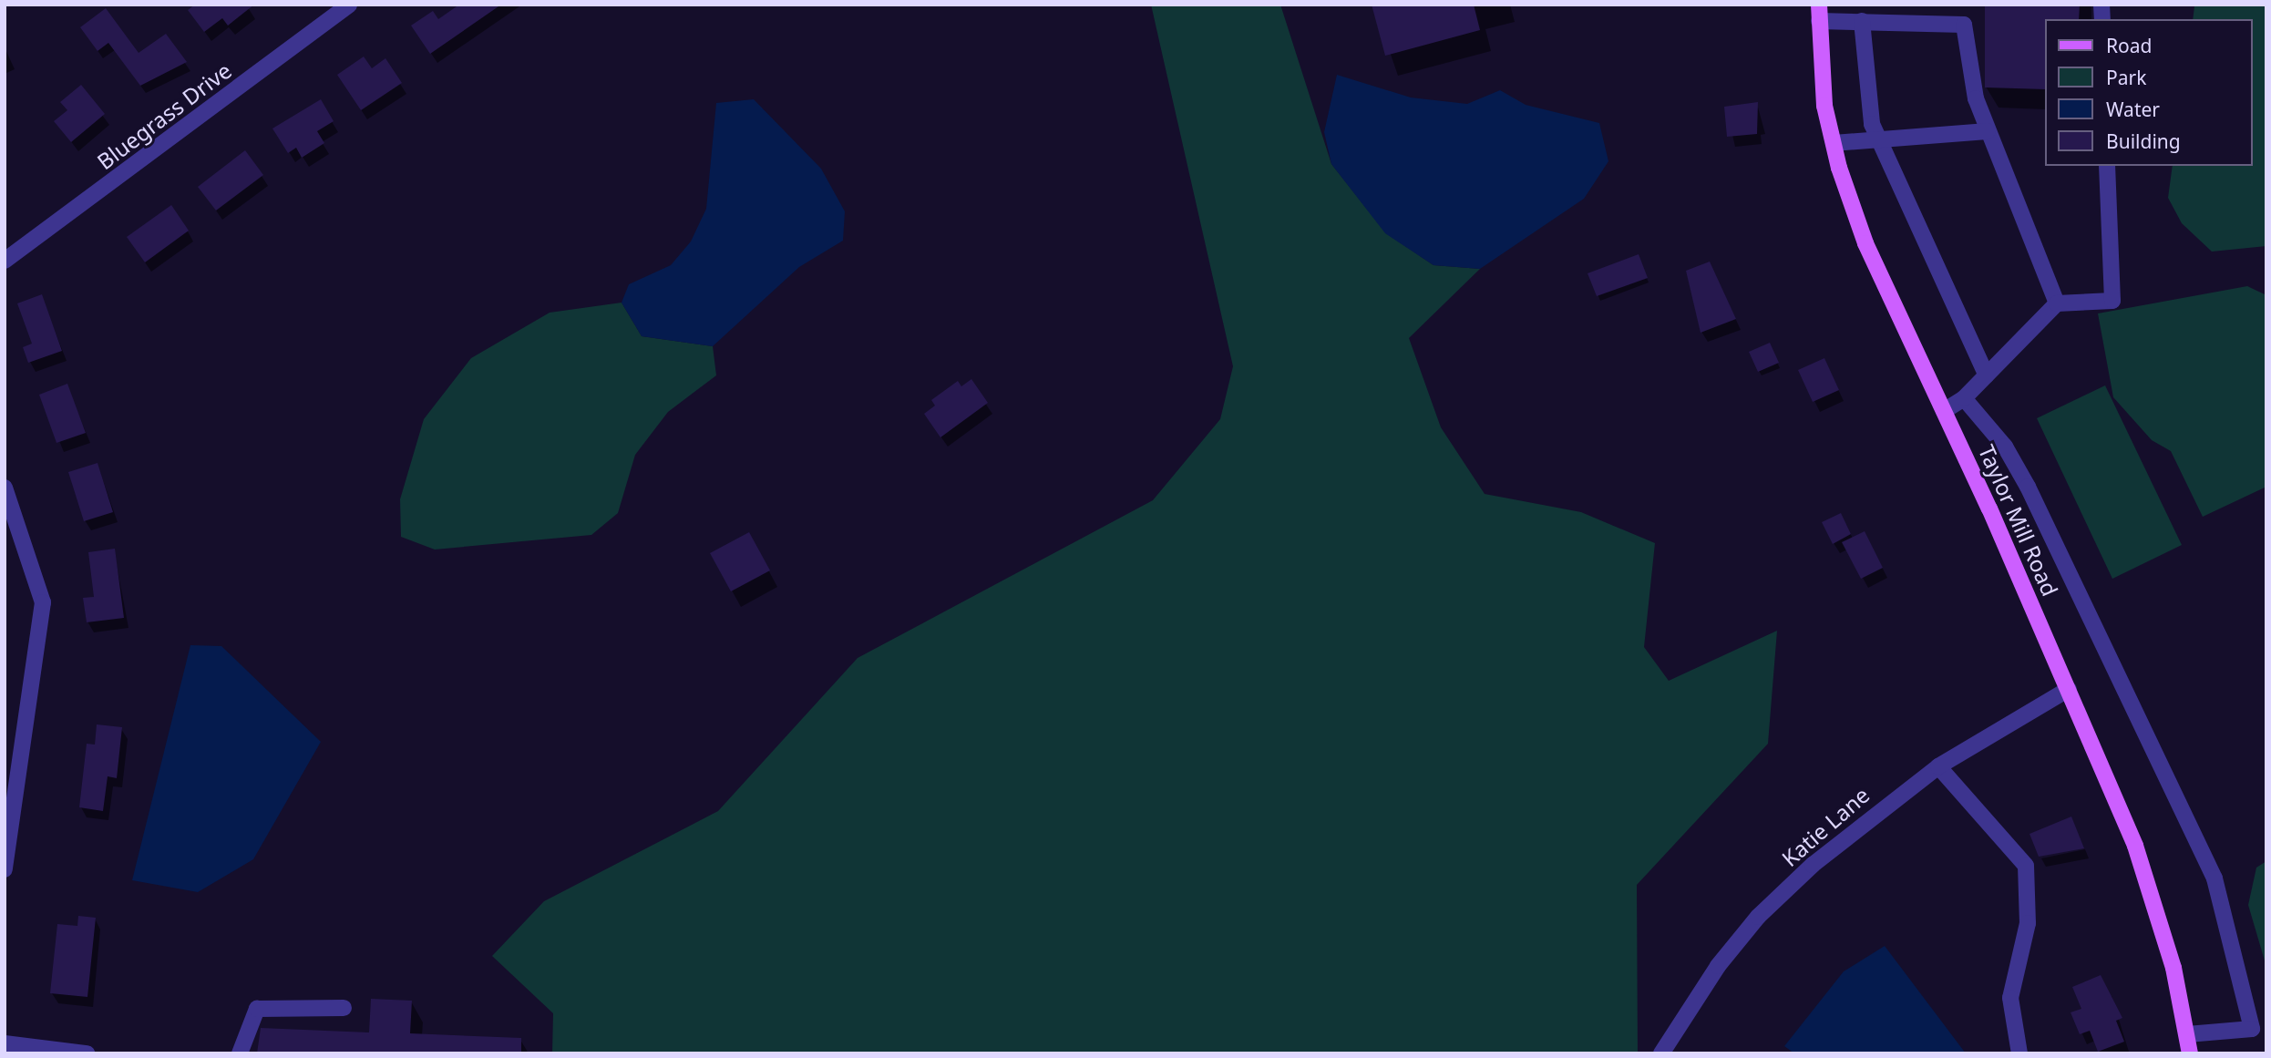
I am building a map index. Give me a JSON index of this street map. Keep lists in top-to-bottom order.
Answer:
{
  "streets": {
    "main road": ["Taylor Mill Road"],
    "street": ["Bluegrass Drive", "Katie Lane"]
  },
  "crossings": [
    ["Taylor Mill Road", "Katie Lane"]
  ],
  "legend": [
    "Road",
    "Park",
    "Water",
    "Building"
  ]
}
